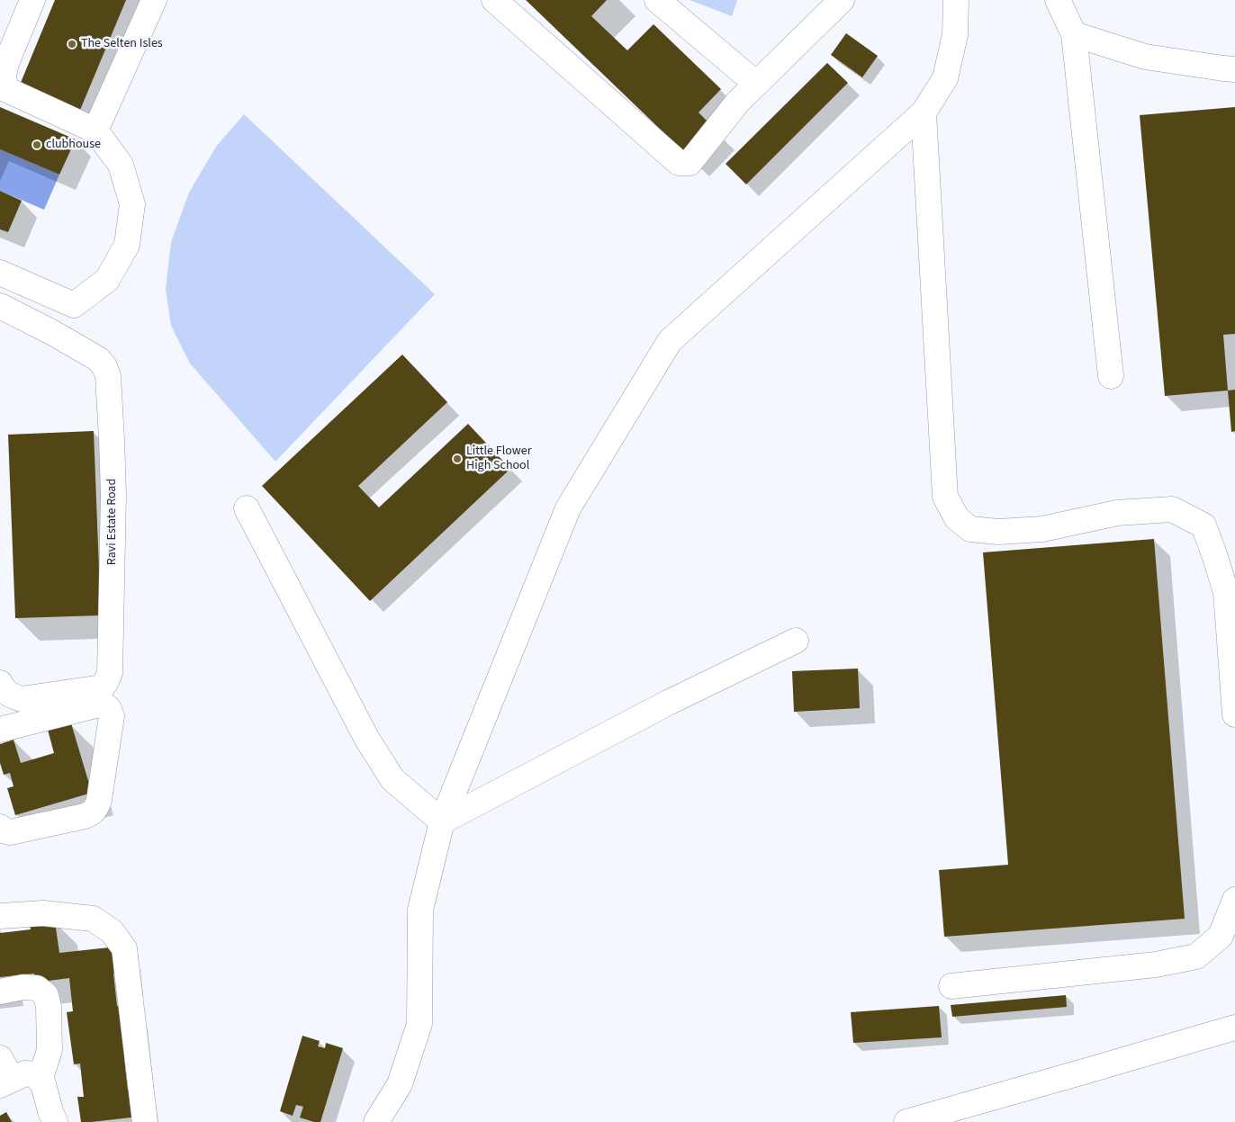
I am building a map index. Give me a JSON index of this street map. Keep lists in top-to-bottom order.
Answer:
{
  "streets": {
    "street": ["Ravi Estate Road"]
  },
  "places": ["The Selten Isles", "clubhouse", "Little Flower High School"]
}
